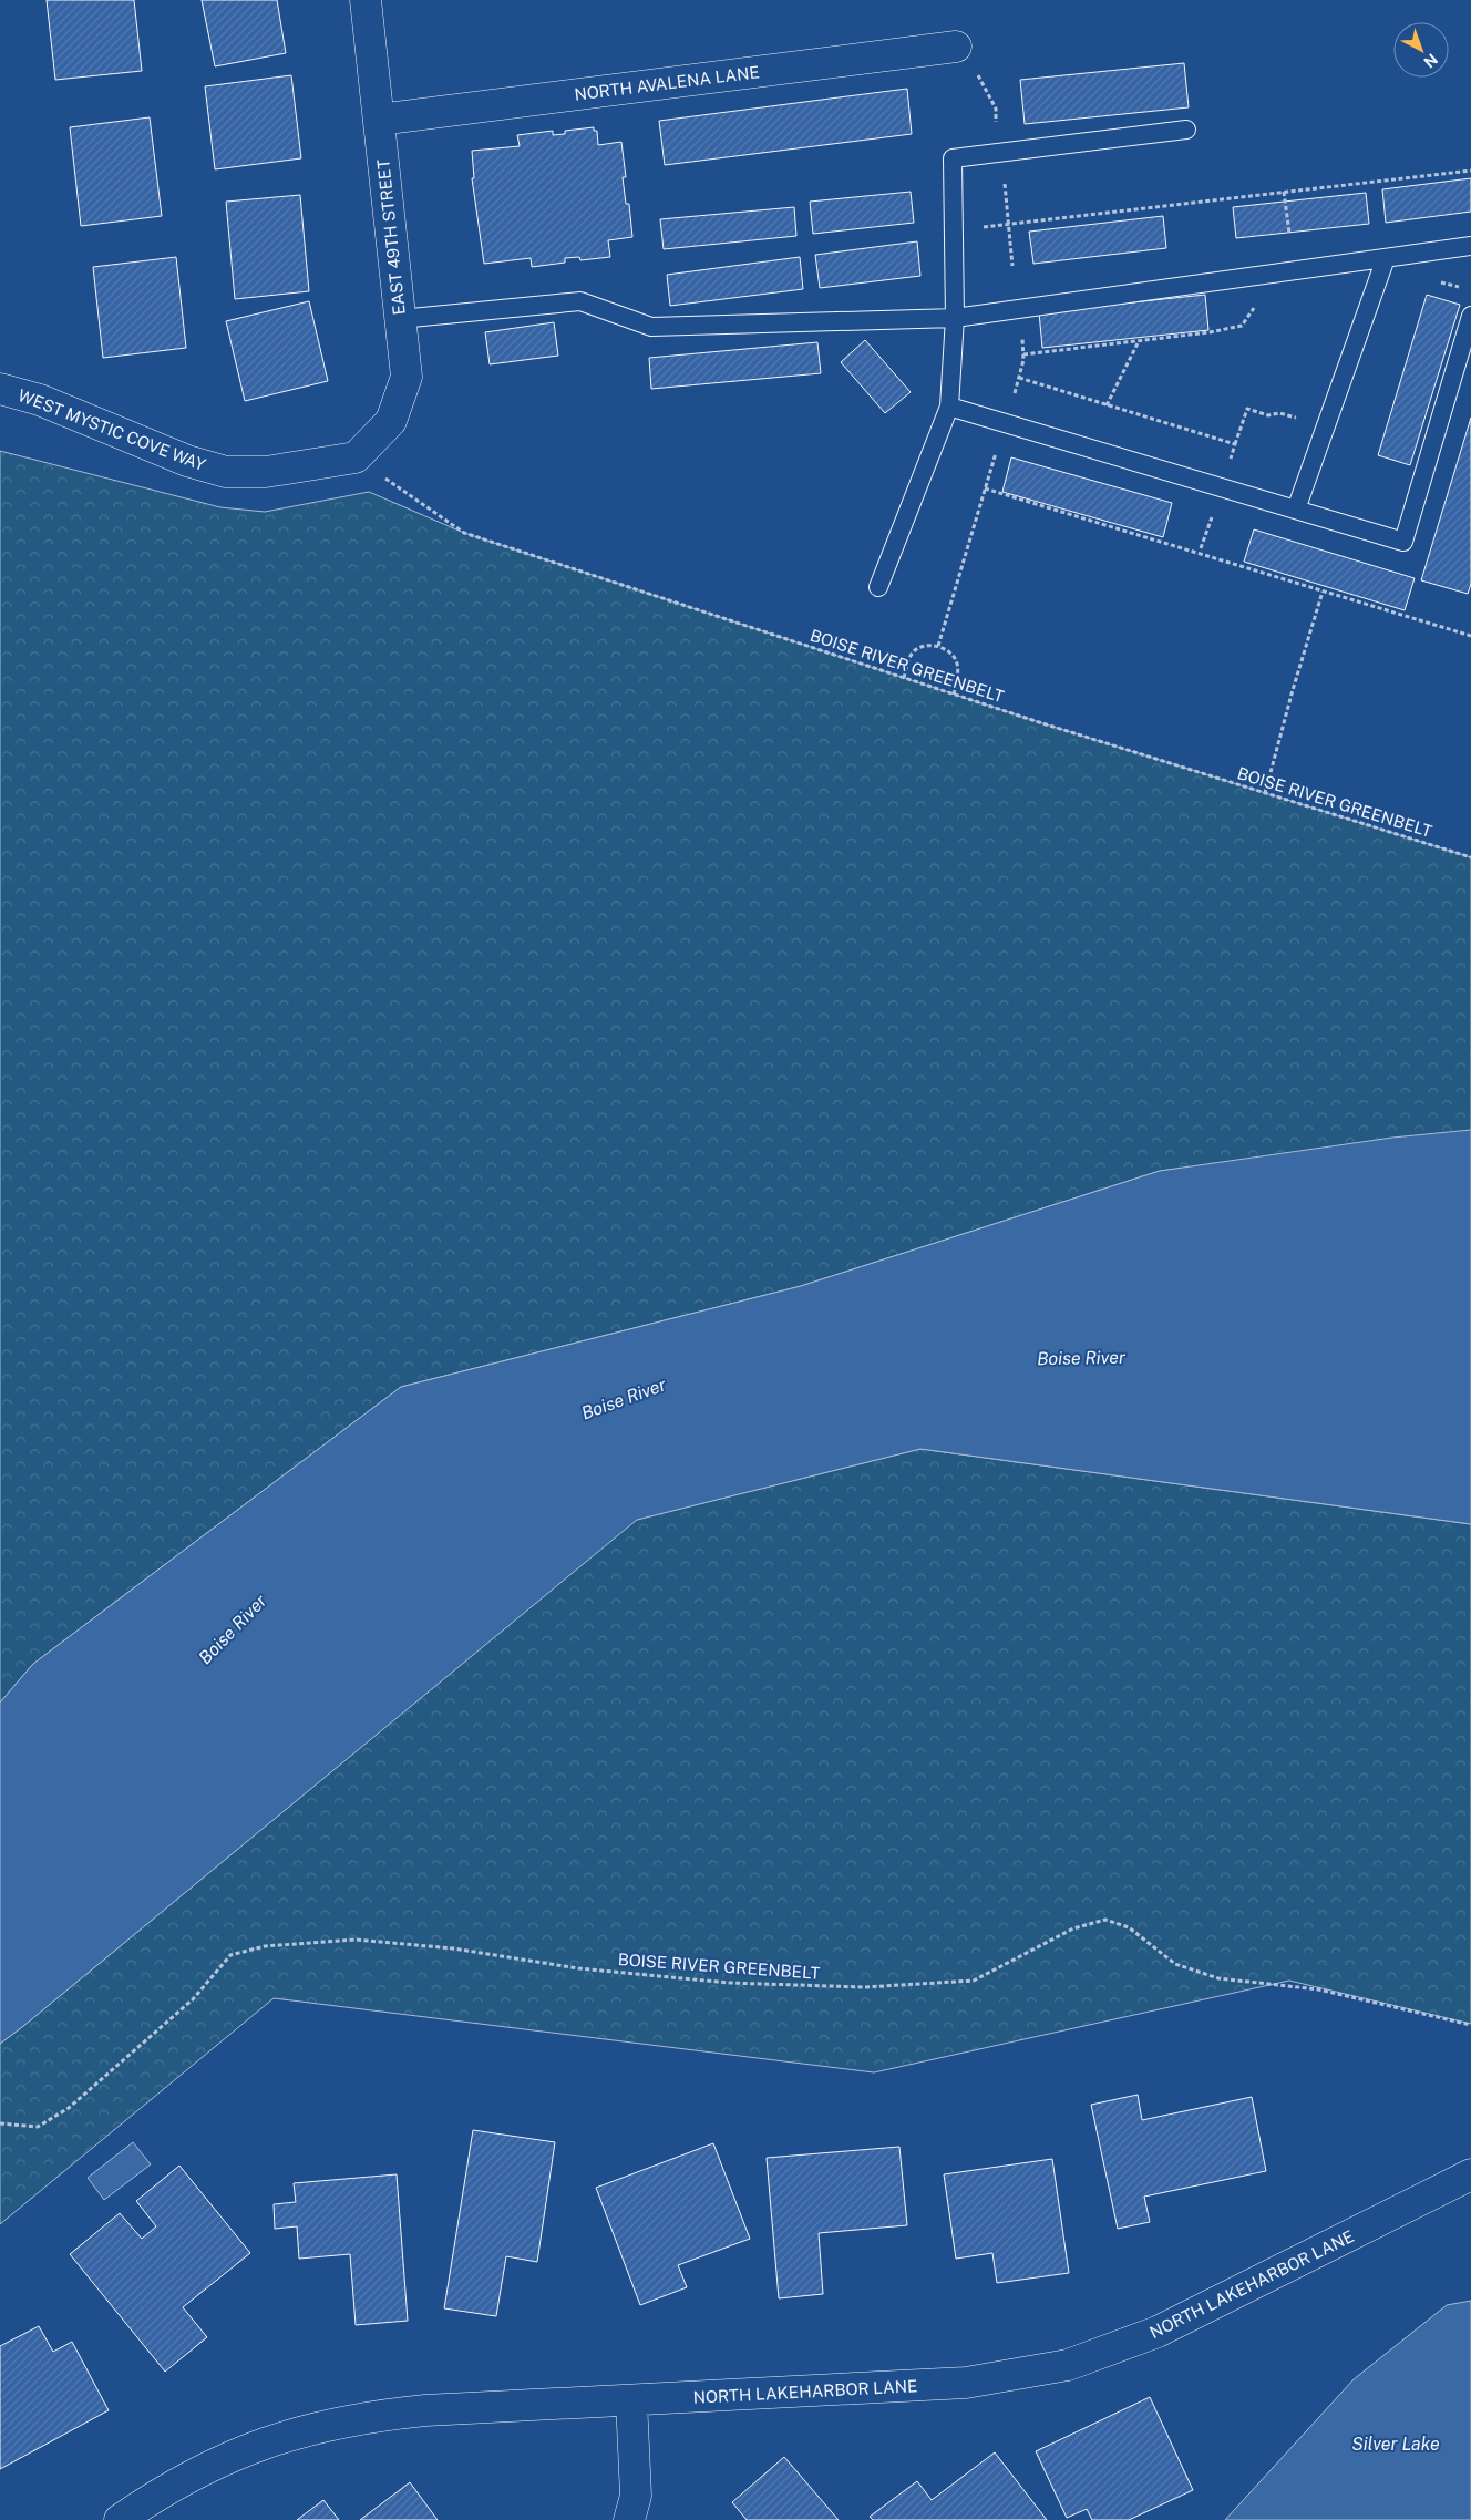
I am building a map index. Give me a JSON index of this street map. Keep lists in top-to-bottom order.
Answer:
{
  "streets": {
    "street": [
      "NORTH AVALENA LANE",
      "EAST 49TH STREET",
      "WEST MYSTIC COVE WAY",
      "NORTH LAKEHARBOR LANE"
    ],
    "path": ["BOISE RIVER GREENBELT"]
  },
  "crossings": [
    ["NORTH AVALENA LANE", "EAST 49TH STREET"],
    ["EAST 49TH STREET", "WEST MYSTIC COVE WAY"],
    ["EAST 49TH STREET", "BOISE RIVER GREENBELT"],
    ["WEST MYSTIC COVE WAY", "BOISE RIVER GREENBELT"]
  ],
  "water": ["Boise River", "Silver Lake"],
  "north": "bottom right"
}
